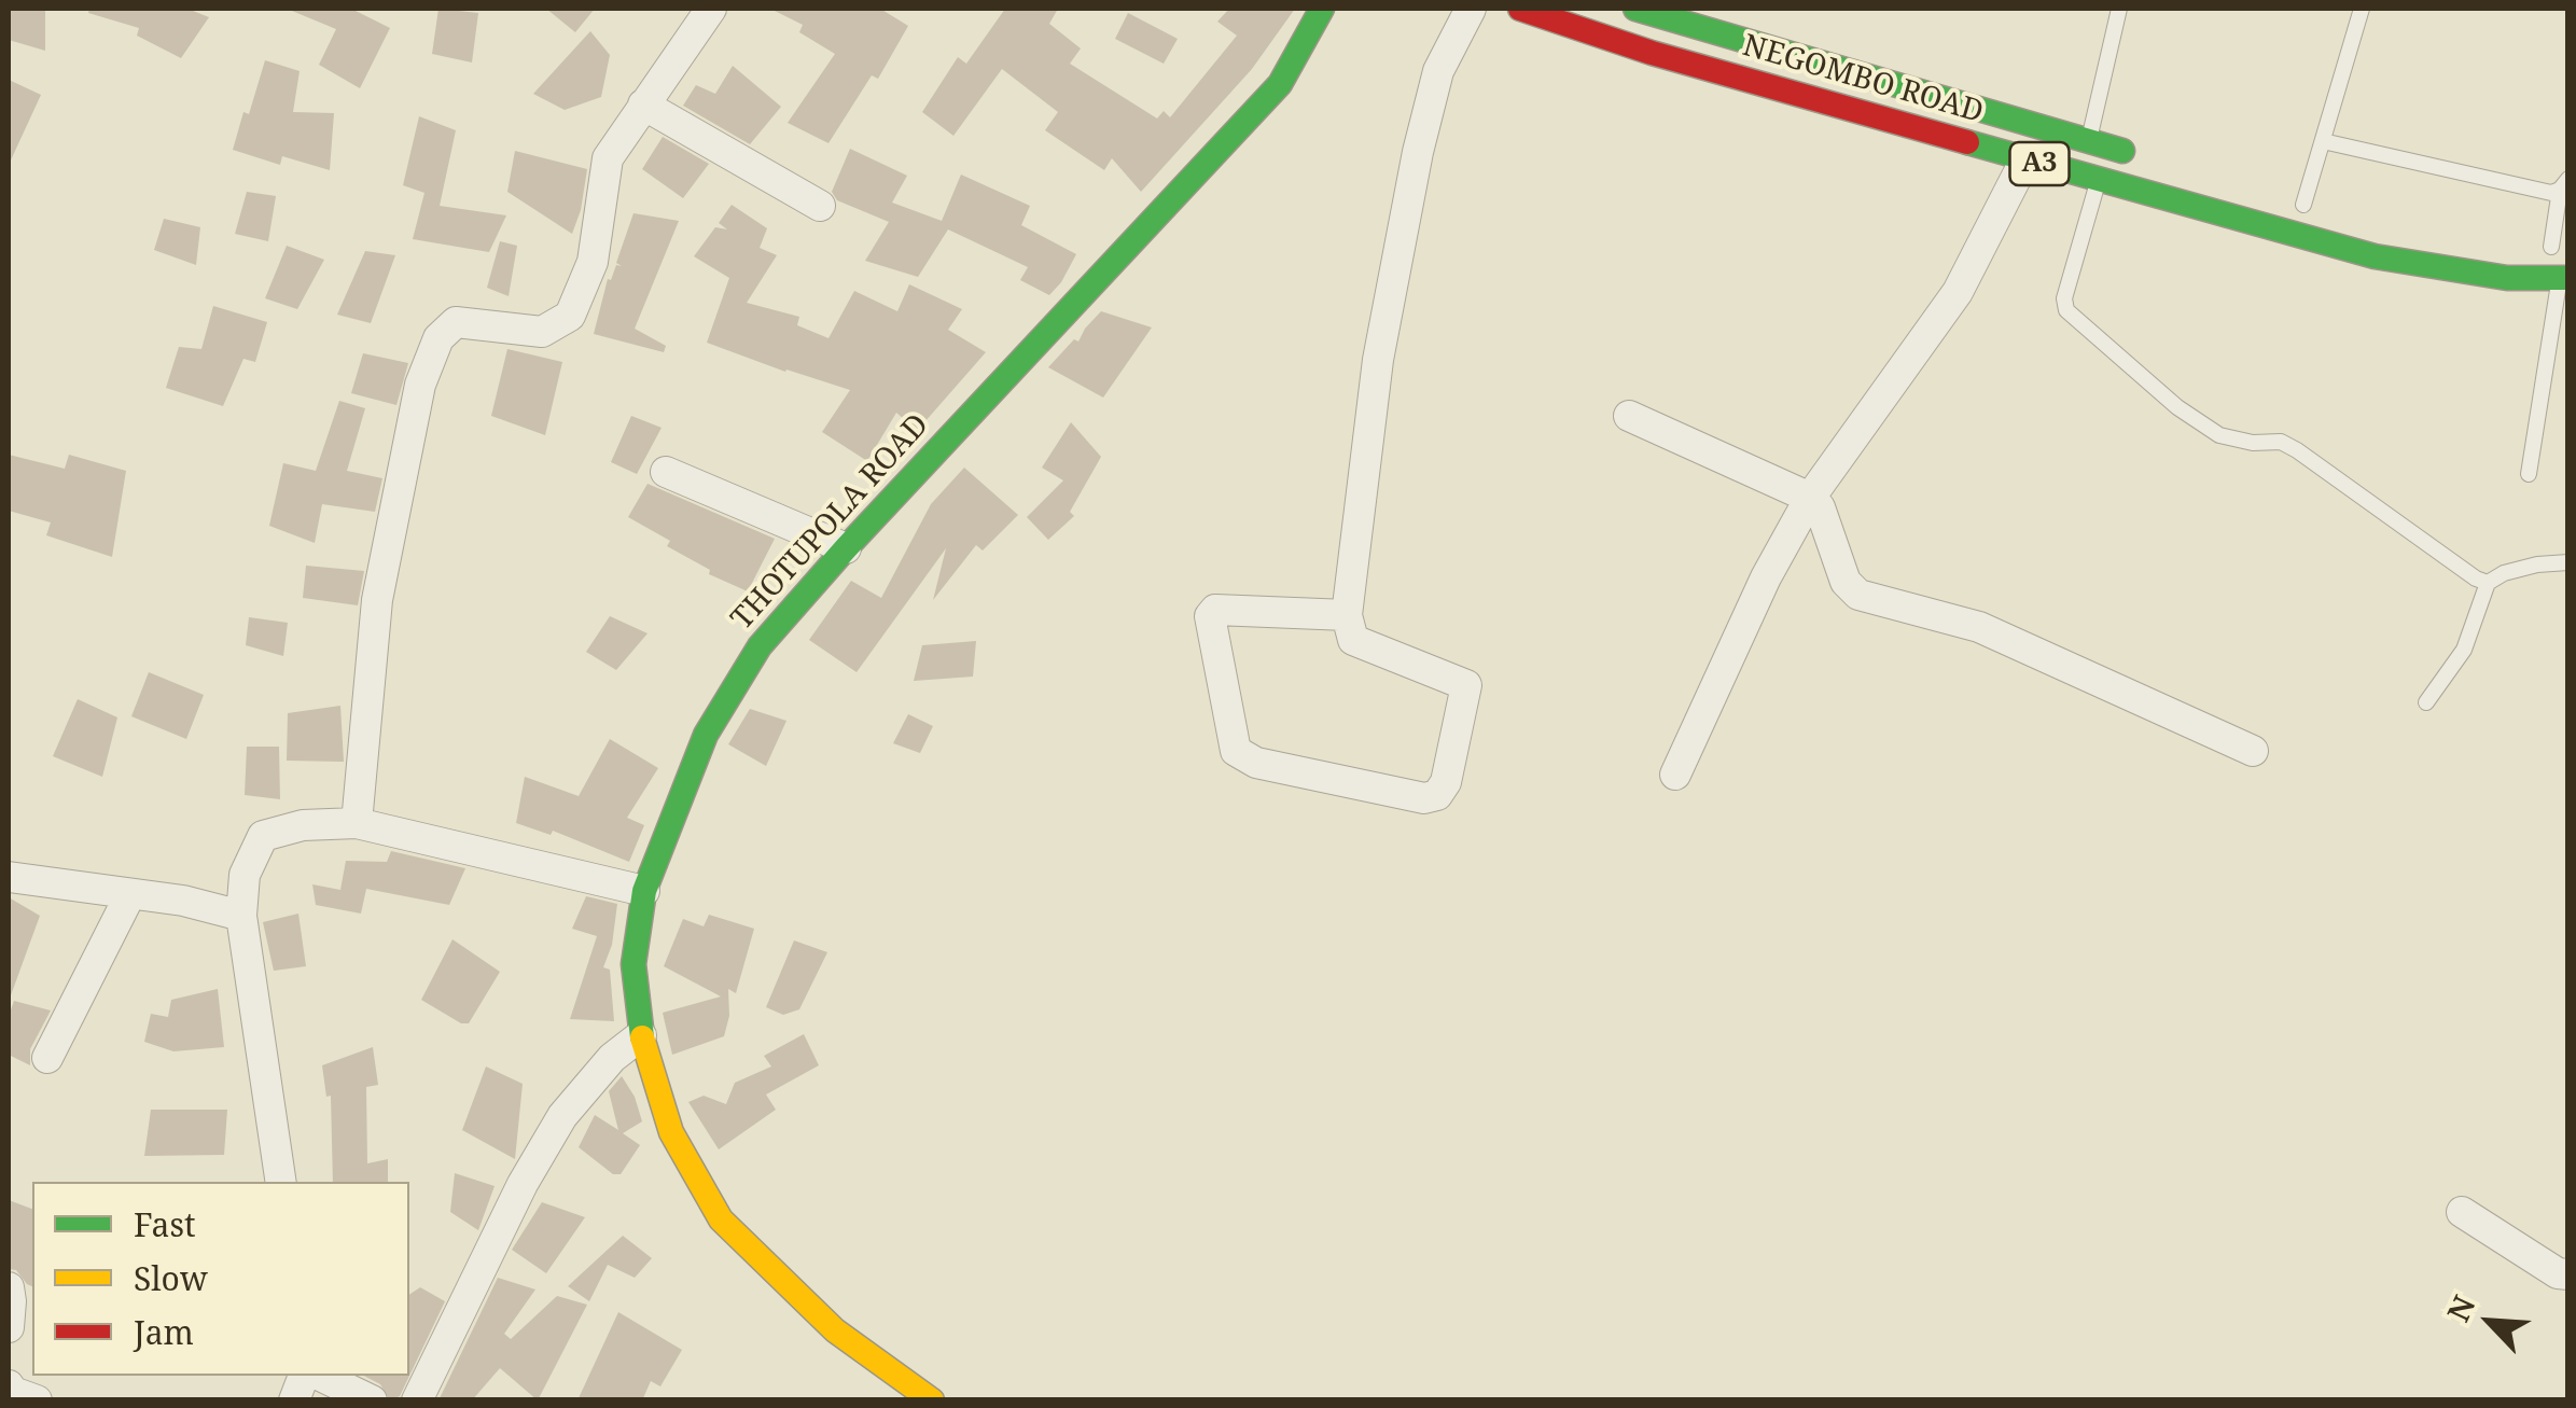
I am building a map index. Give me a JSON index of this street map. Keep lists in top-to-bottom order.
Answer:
{
  "streets": {
    "main road": ["NEGOMBO ROAD", "A3", "THOTUPOLA ROAD"]
  },
  "legend": ["Fast", "Slow", "Jam"],
  "north": "top left"
}
